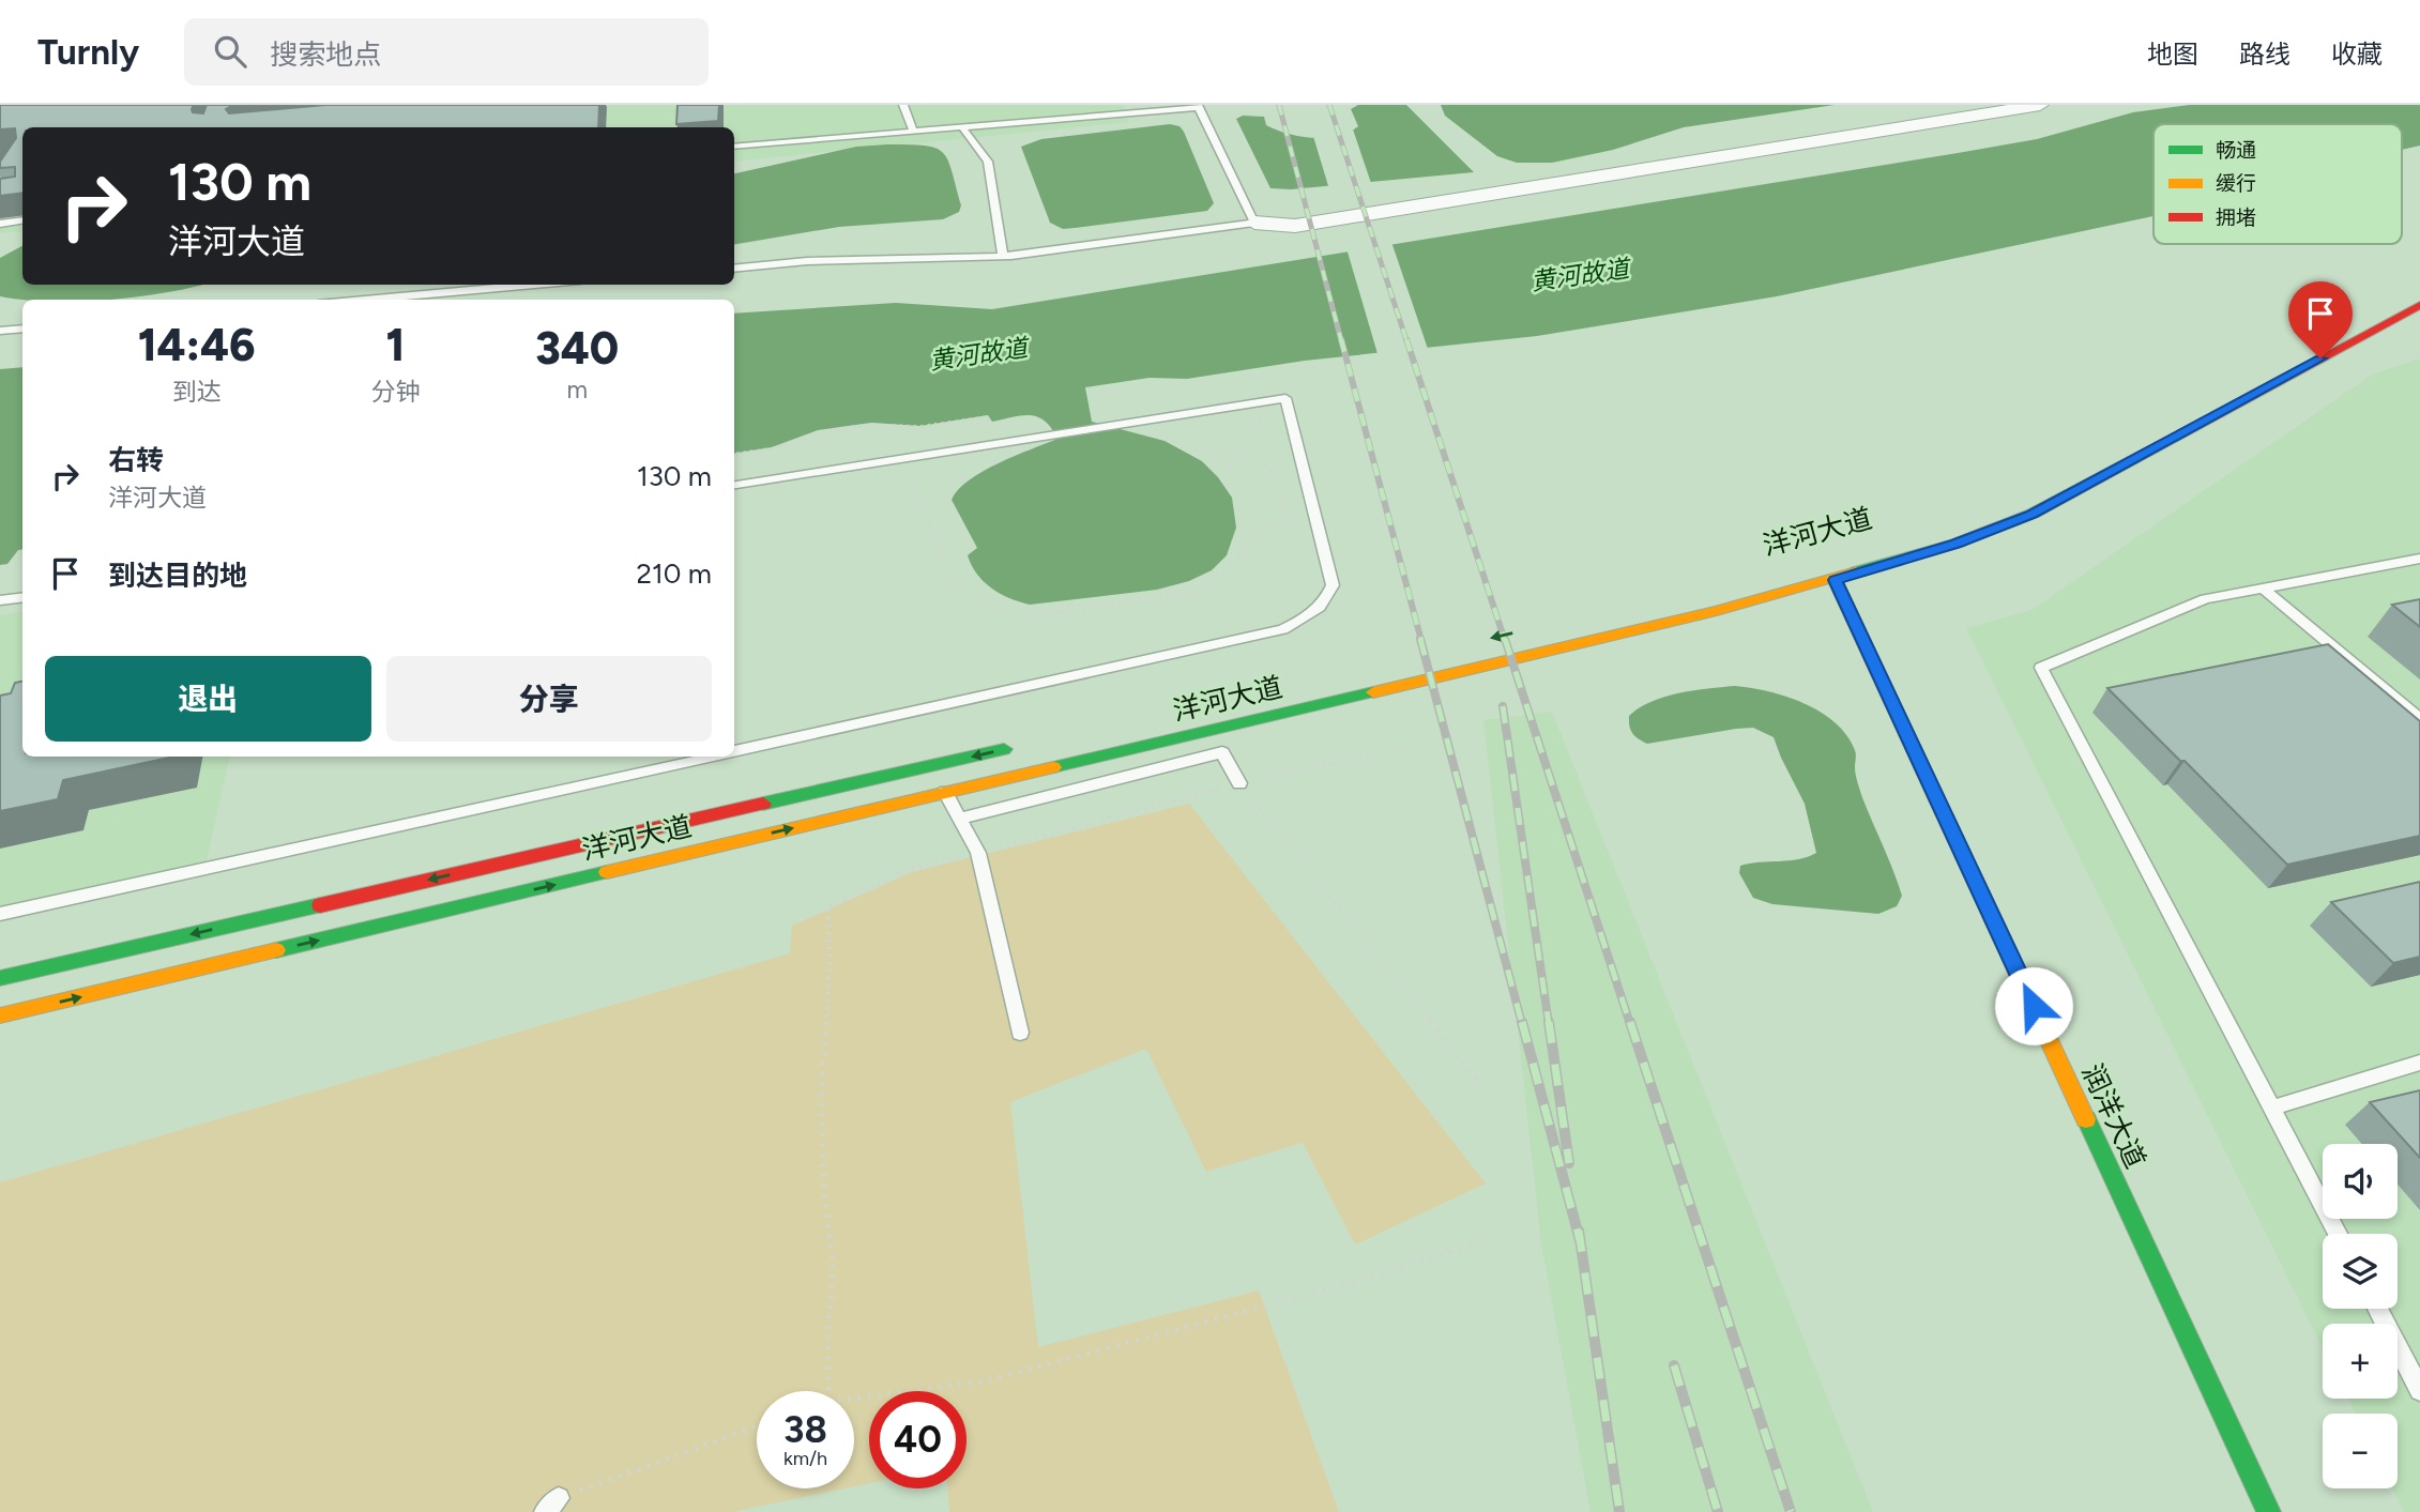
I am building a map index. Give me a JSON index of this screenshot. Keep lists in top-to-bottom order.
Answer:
{
  "streets": {
    "main road": ["洋河大道", "润洋大道"]
  },
  "crossings": [
    ["洋河大道", "润洋大道"]
  ],
  "water": ["黄河故道"],
  "legend": ["畅通", "缓行", "拥堵"],
  "page": {
    "header": "Turnly",
    "search": "搜索地点",
    "nav": ["地图", "路线", "收藏"],
    "turn": ["130 m", "洋河大道"],
    "eta": [
      "14:46",
      "到达",
      "1",
      "分钟",
      "340",
      "m"
    ],
    "list": [
      {
        "name": "右转",
        "note": "洋河大道",
        "value": "130 m"
      },
      {
        "name": "到达目的地",
        "value": "210 m"
      }
    ],
    "buttons": ["退出", "分享"],
    "map_buttons": ["+", "−"],
    "speed": "38 km/h",
    "limit": "40"
  }
}
